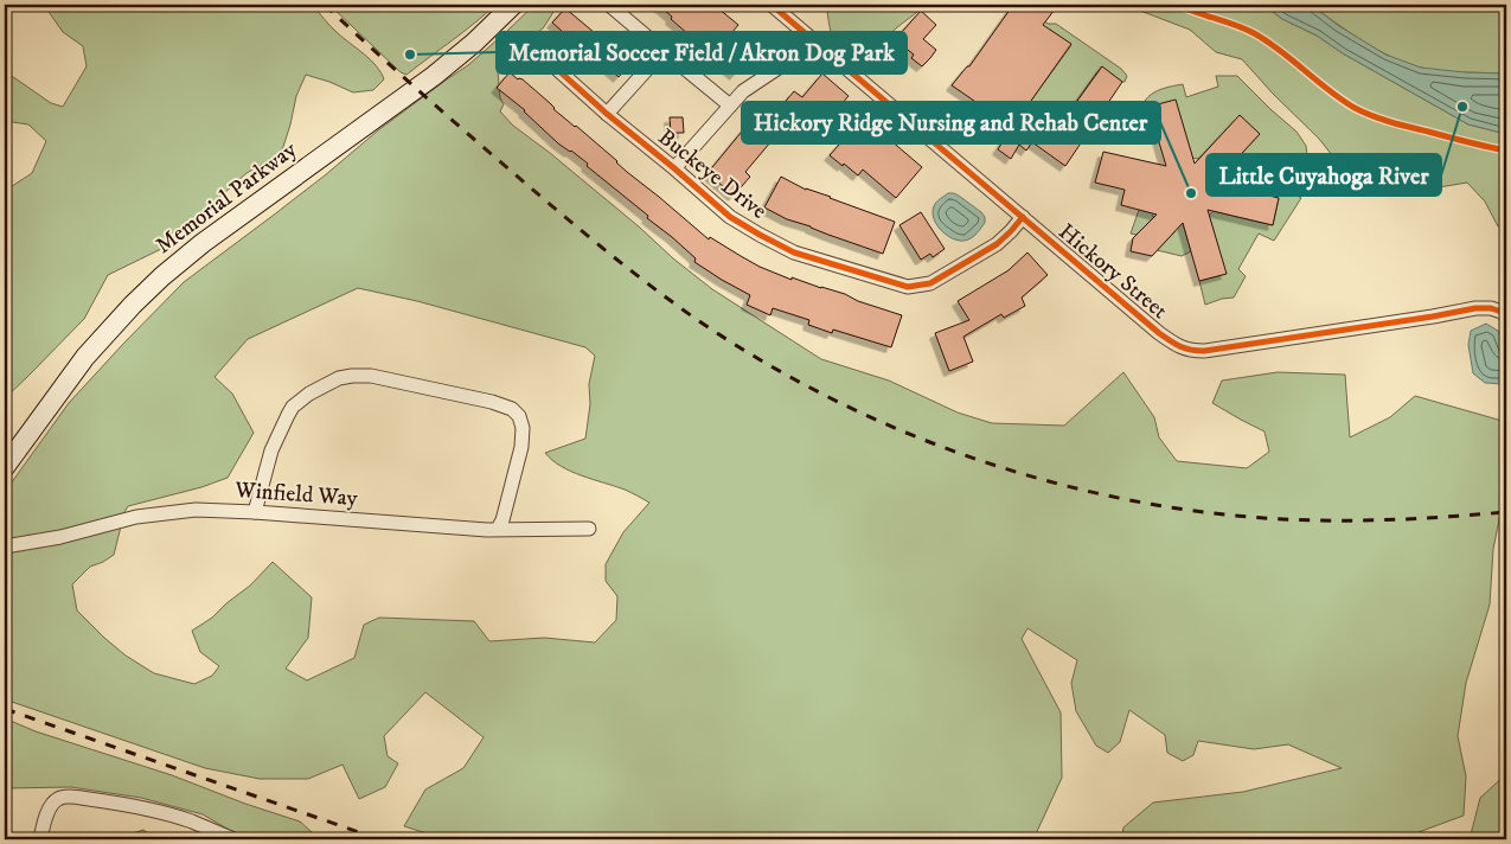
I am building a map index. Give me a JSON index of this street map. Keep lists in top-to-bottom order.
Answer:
{
  "streets": {
    "main road": ["Memorial Parkway"],
    "street": ["Buckeye Drive", "Hickory Street", "Winfield Way"]
  },
  "crossings": [
    ["Buckeye Drive", "Hickory Street"]
  ],
  "places": ["Memorial Soccer Field / Akron Dog Park", "Little Cuyahoga River", "Hickory Ridge Nursing and Rehab Center"]
}
